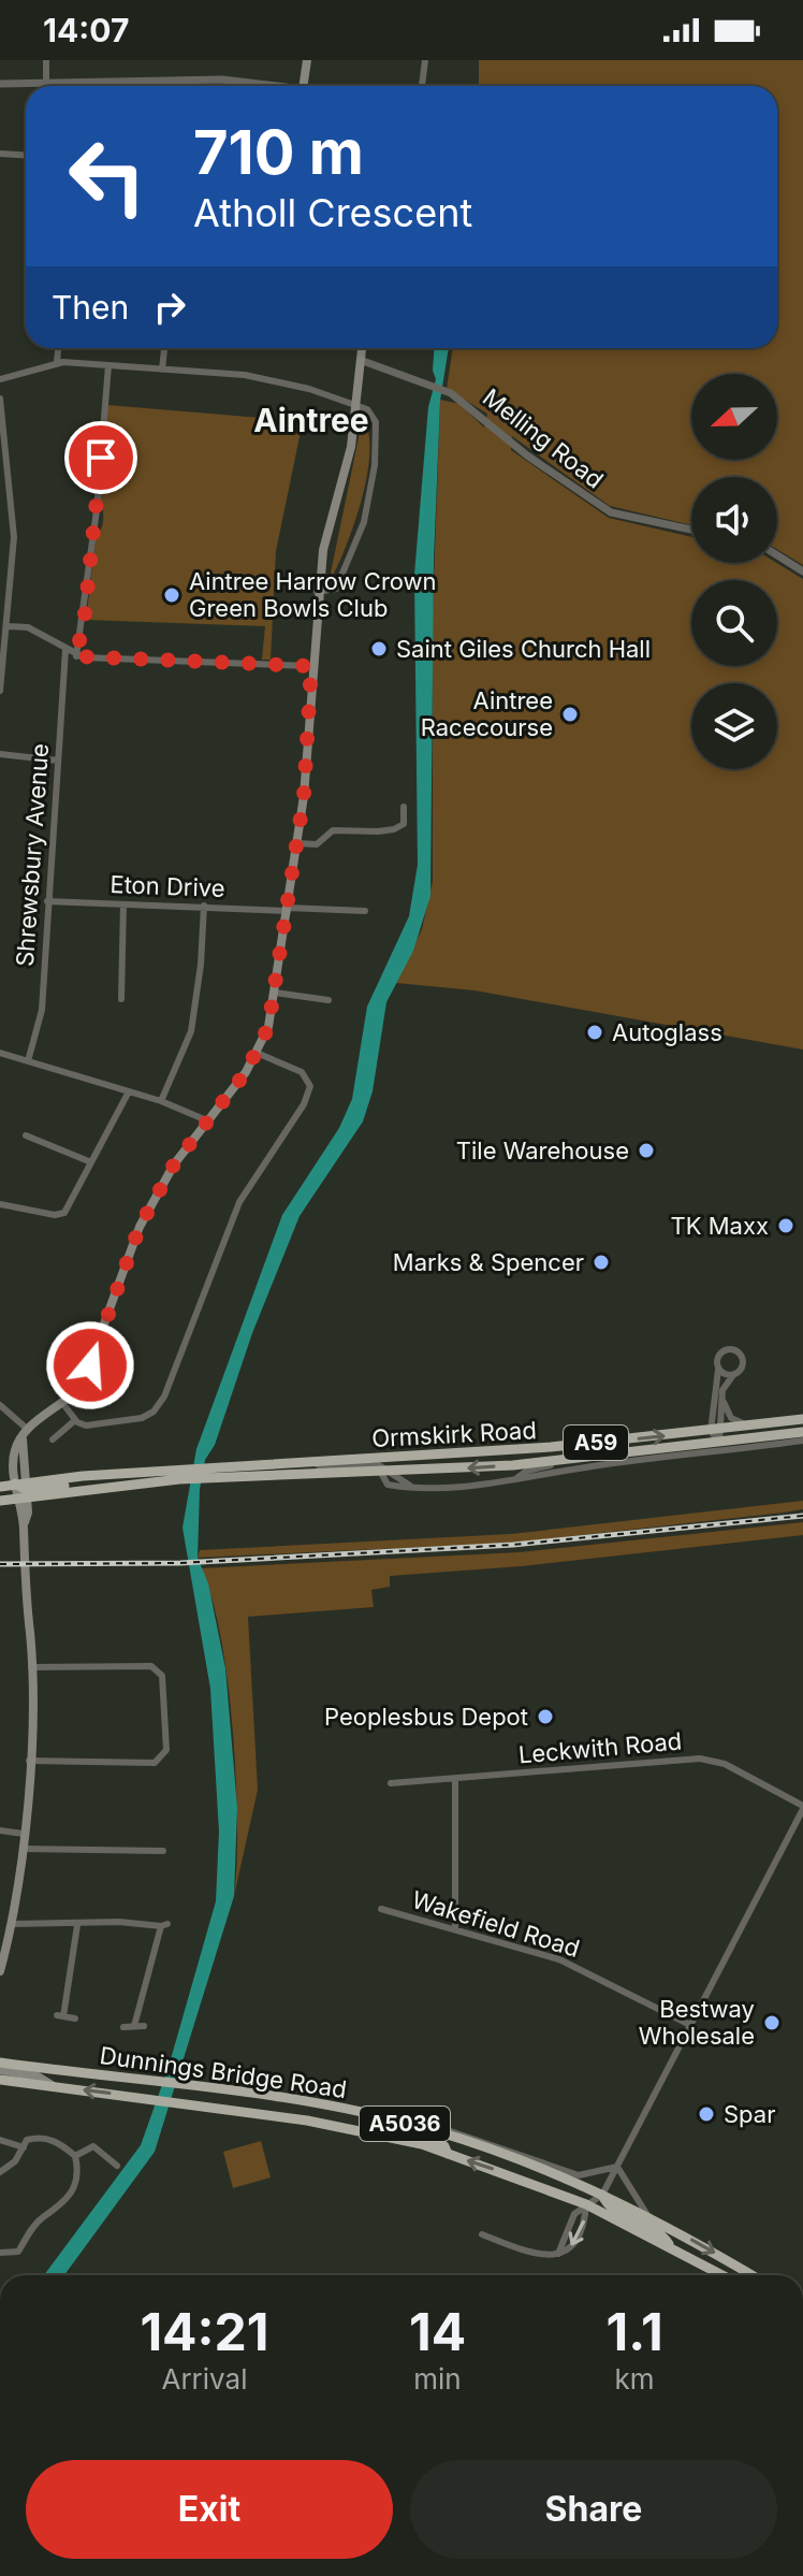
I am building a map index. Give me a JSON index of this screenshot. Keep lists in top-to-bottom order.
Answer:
{
  "streets": {
    "highway": [
      "Ormskirk Road",
      "A59",
      "Dunnings Bridge Road",
      "A5036"
    ],
    "street": [
      "Melling Road",
      "Shrewsbury Avenue",
      "Eton Drive",
      "Leckwith Road",
      "Wakefield Road"
    ]
  },
  "crossings": [
    ["Shrewsbury Avenue", "Eton Drive"]
  ],
  "districts": ["Aintree"],
  "places": [
    "Aintree Harrow Crown Green Bowls Club",
    "Saint Giles Church Hall",
    "Aintree Racecourse",
    "Autoglass",
    "Tile Warehouse",
    "TK Maxx",
    "Marks & Spencer",
    "Peoplesbus Depot",
    "Bestway Wholesale",
    "Spar"
  ],
  "north": "left",
  "page": {
    "status": "14:07",
    "turn": ["710 m", "Atholl Crescent"],
    "then": "Then",
    "eta": [
      "14:21",
      "Arrival",
      "14",
      "min",
      "1.1",
      "km"
    ],
    "buttons": ["Exit", "Share"]
  }
}
